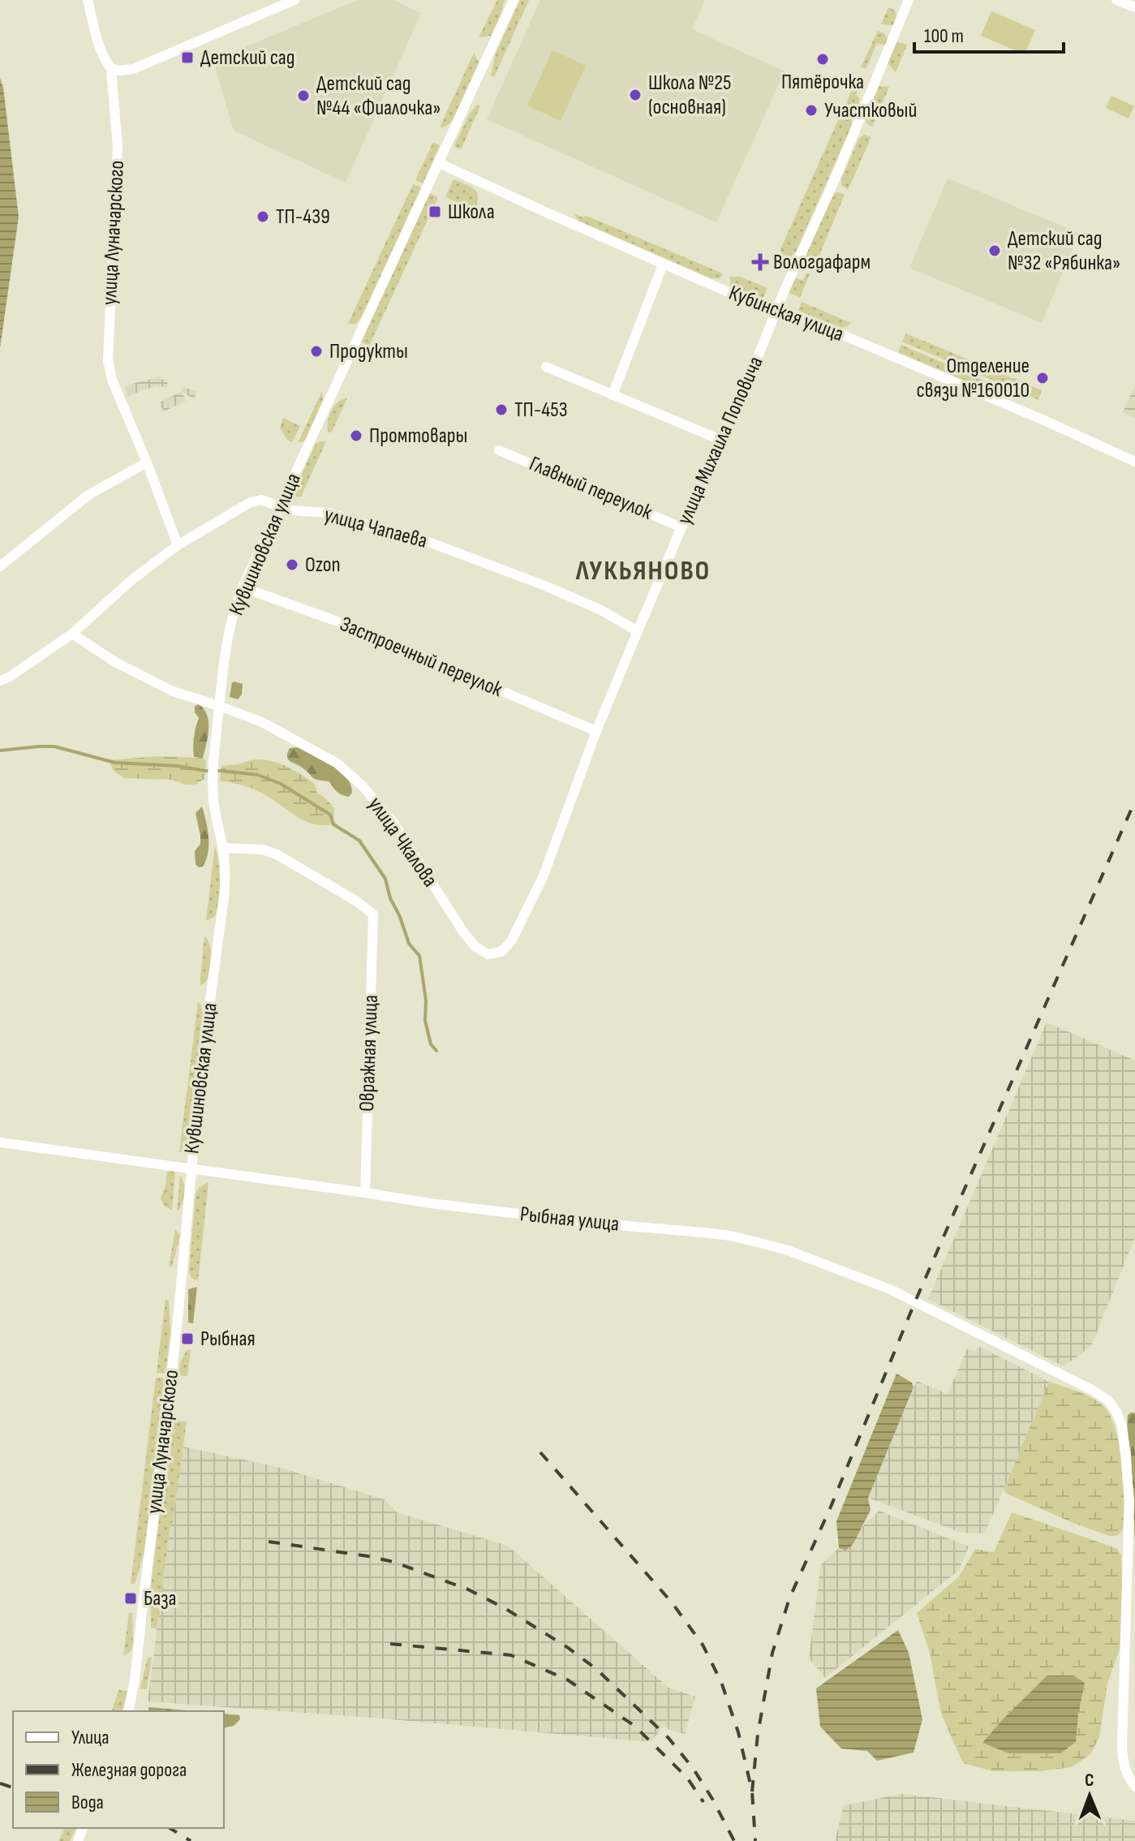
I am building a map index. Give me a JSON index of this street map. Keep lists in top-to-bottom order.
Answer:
{
  "streets": {
    "street": [
      "улица Луначарского",
      "Кубинская улица",
      "улица Михаила Поповича",
      "Главный переулок",
      "улица Чапаева",
      "Кувшиновская улица",
      "Застроечный переулок",
      "улица Чкалова",
      "Овражная улица",
      "Рыбная улица"
    ]
  },
  "crossings": [
    ["улица Луначарского", "улица Чапаева"],
    ["улица Луначарского", "Кувшиновская улица"],
    ["улица Луначарского", "Рыбная улица"],
    ["Кубинская улица", "улица Михаила Поповича"],
    ["Кубинская улица", "Кувшиновская улица"],
    ["улица Михаила Поповича", "Главный переулок"],
    ["улица Михаила Поповича", "улица Чапаева"],
    ["улица Михаила Поповича", "Застроечный переулок"],
    ["улица Михаила Поповича", "улица Чкалова"],
    ["улица Чапаева", "Кувшиновская улица"],
    ["улица Чапаева", "улица Чкалова"],
    ["Кувшиновская улица", "Застроечный переулок"],
    ["Кувшиновская улица", "улица Чкалова"],
    ["Кувшиновская улица", "Овражная улица"],
    ["Кувшиновская улица", "Рыбная улица"],
    ["Овражная улица", "Рыбная улица"]
  ],
  "districts": ["ЛУКЬЯНОВО"],
  "places": {
    "transit": [
      "Детский сад",
      "Школа",
      "Рыбная",
      "База"
    ],
    "other": [
      "Пятёрочка",
      "Школа №25 (основная)",
      "Детский сад №44 «Фиалочка»",
      "Участковый",
      "ТП-439",
      "Детский сад №32 «Рябинка»",
      "Продукты",
      "Отделение связи №160010",
      "ТП-453",
      "Промтовары",
      "Ozon"
    ],
    "health": ["Вологдафарм"]
  },
  "legend": ["Улица", "Железная дорога", "Вода"],
  "scale_bar": "100 m",
  "north": "top"
}
